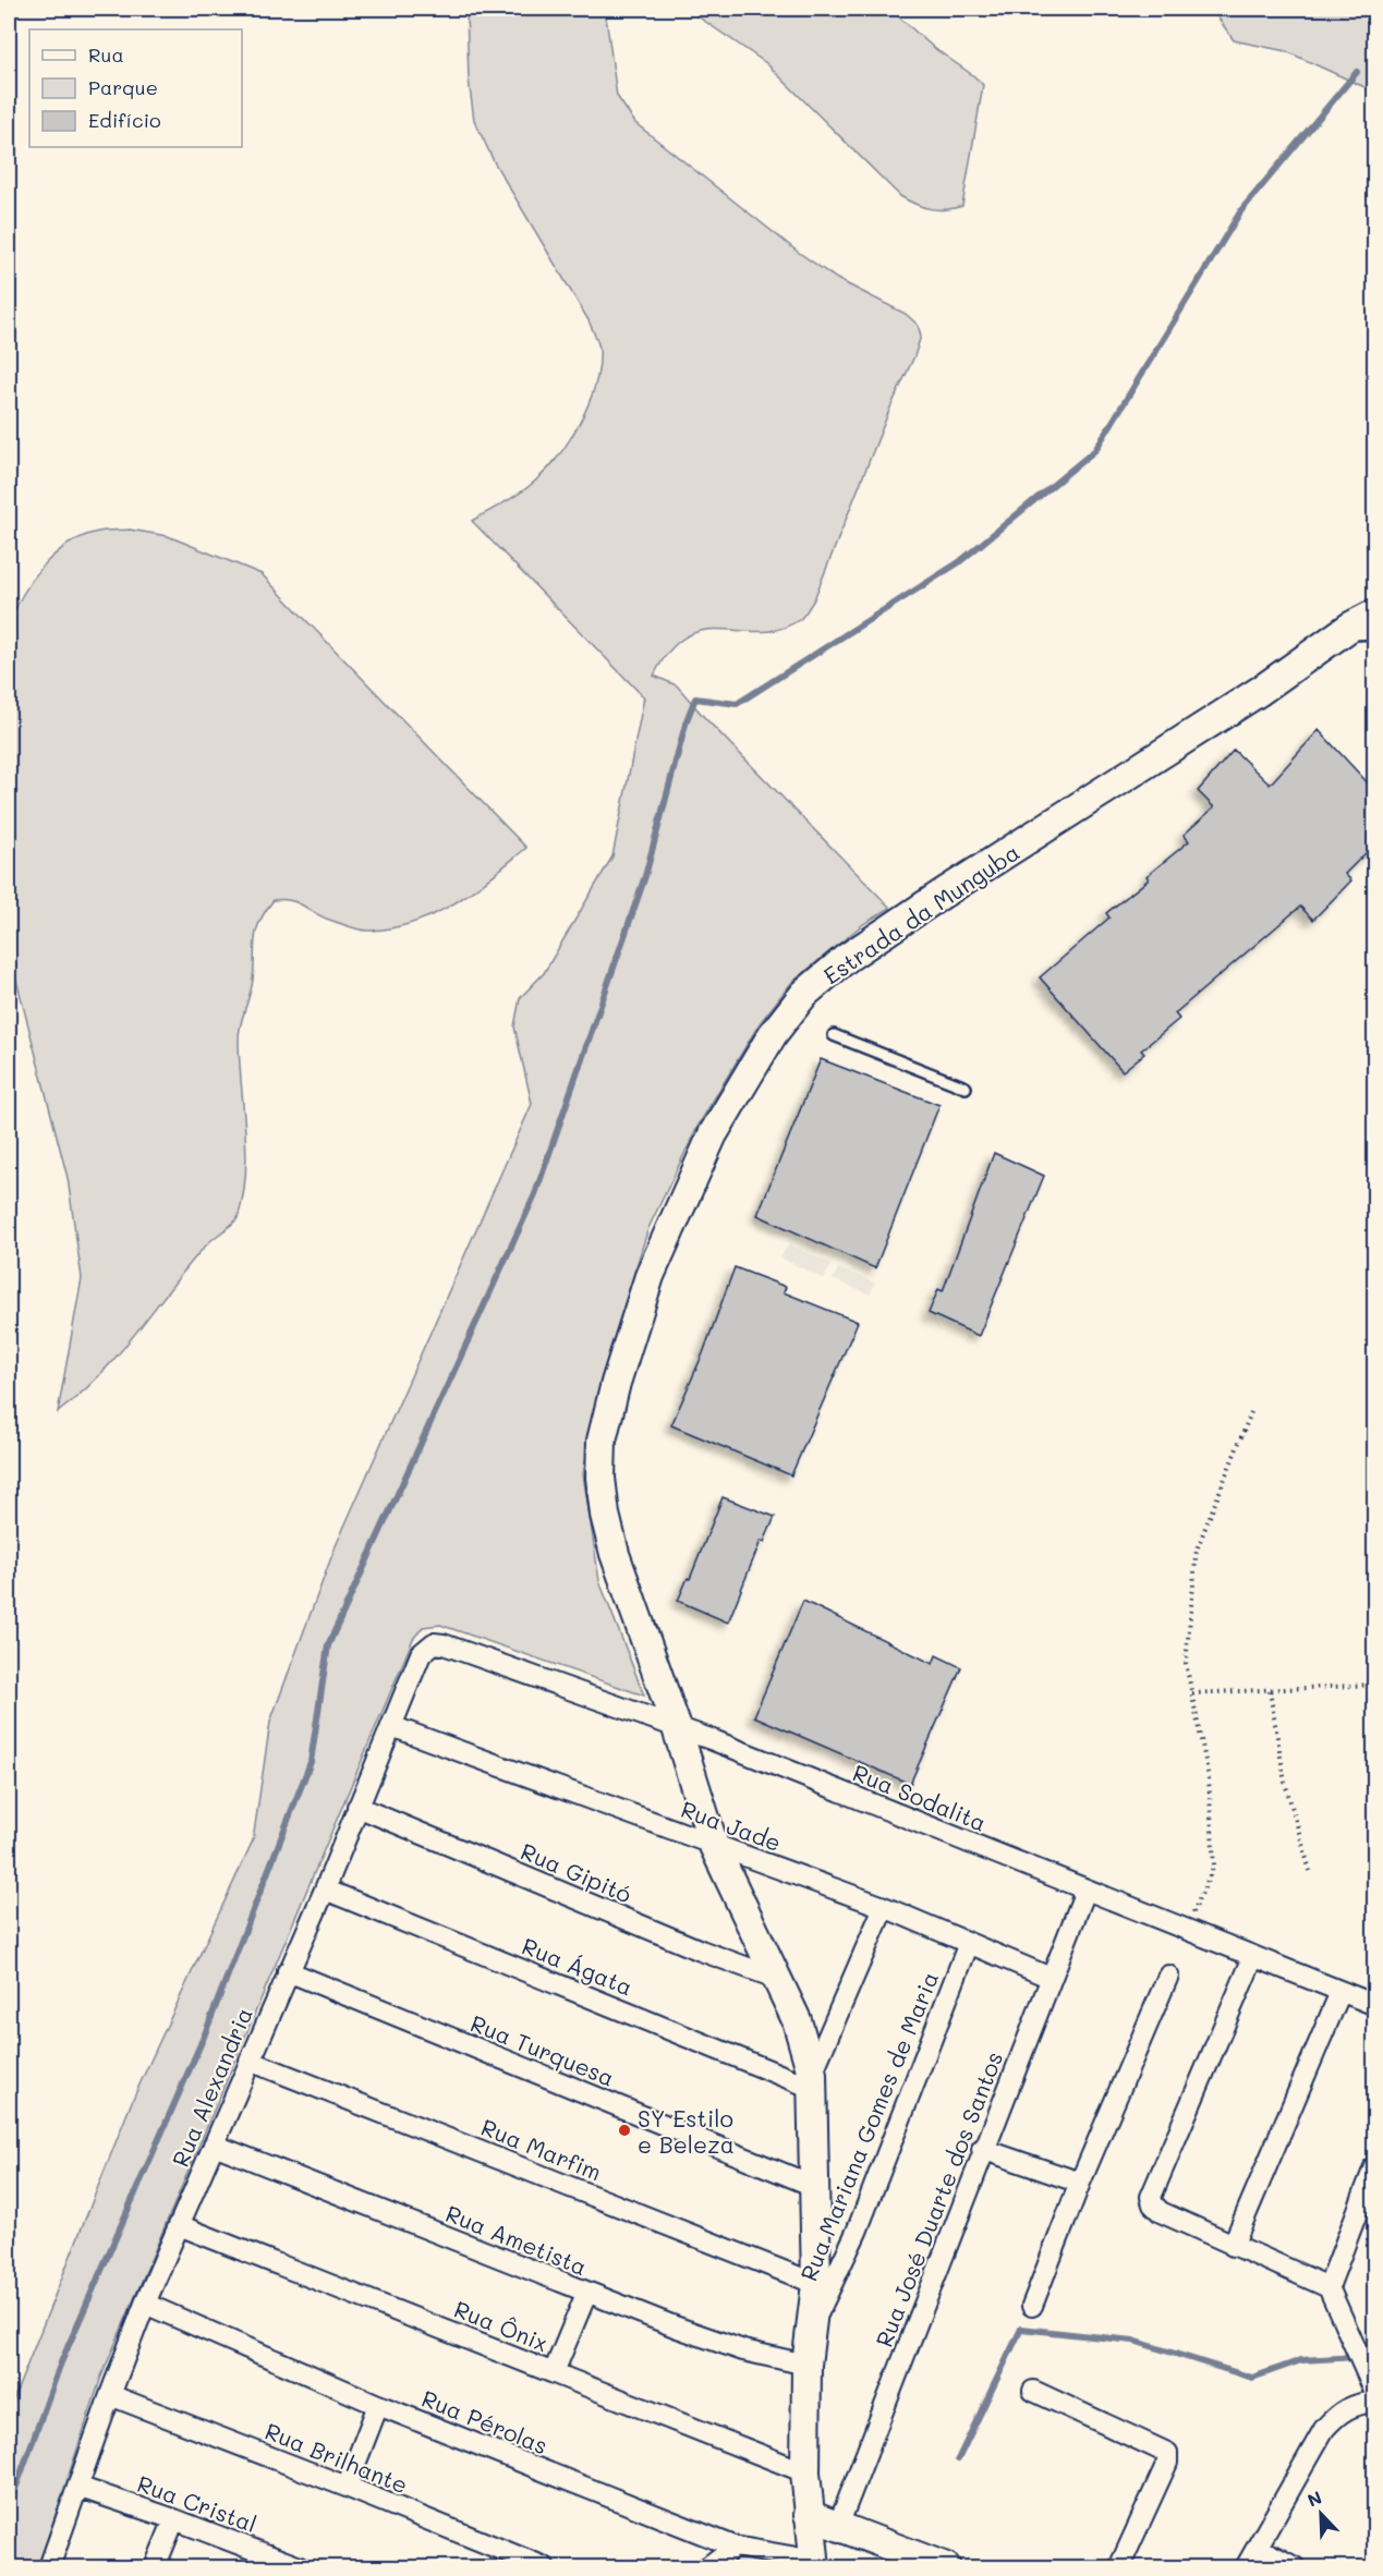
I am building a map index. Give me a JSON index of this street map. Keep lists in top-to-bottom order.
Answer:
{
  "streets": {
    "main road": ["Estrada da Munguba"],
    "street": [
      "Rua Sodalita",
      "Rua Jade",
      "Rua Gipitó",
      "Rua Ágata",
      "Rua Turquesa",
      "Rua Alexandria",
      "Rua Mariana Gomes de Maria",
      "Rua Marfim",
      "Rua José Duarte dos Santos",
      "Rua Ametista",
      "Rua Ônix",
      "Rua Pérolas",
      "Rua Brilhante",
      "Rua Cristal"
    ]
  },
  "crossings": [
    ["Estrada da Munguba", "Rua Sodalita"],
    ["Estrada da Munguba", "Rua Jade"],
    ["Estrada da Munguba", "Rua Gipitó"],
    ["Estrada da Munguba", "Rua Ágata"],
    ["Estrada da Munguba", "Rua Turquesa"],
    ["Estrada da Munguba", "Rua Mariana Gomes de Maria"],
    ["Estrada da Munguba", "Rua Marfim"],
    ["Estrada da Munguba", "Rua Ametista"],
    ["Estrada da Munguba", "Rua Ônix"],
    ["Estrada da Munguba", "Rua Pérolas"],
    ["Rua Sodalita", "Rua Alexandria"],
    ["Rua Sodalita", "Rua José Duarte dos Santos"],
    ["Rua Jade", "Rua Alexandria"],
    ["Rua Jade", "Rua Mariana Gomes de Maria"],
    ["Rua Jade", "Rua José Duarte dos Santos"],
    ["Rua Gipitó", "Rua Alexandria"],
    ["Rua Ágata", "Rua Alexandria"],
    ["Rua Turquesa", "Rua Alexandria"],
    ["Rua Alexandria", "Rua Marfim"],
    ["Rua Alexandria", "Rua Ametista"],
    ["Rua Alexandria", "Rua Ônix"],
    ["Rua Alexandria", "Rua Pérolas"],
    ["Rua Alexandria", "Rua Brilhante"],
    ["Rua Alexandria", "Rua Cristal"]
  ],
  "places": ["SY Estilo e Beleza"],
  "legend": ["Rua", "Parque", "Edifício"],
  "north": "top left"
}
